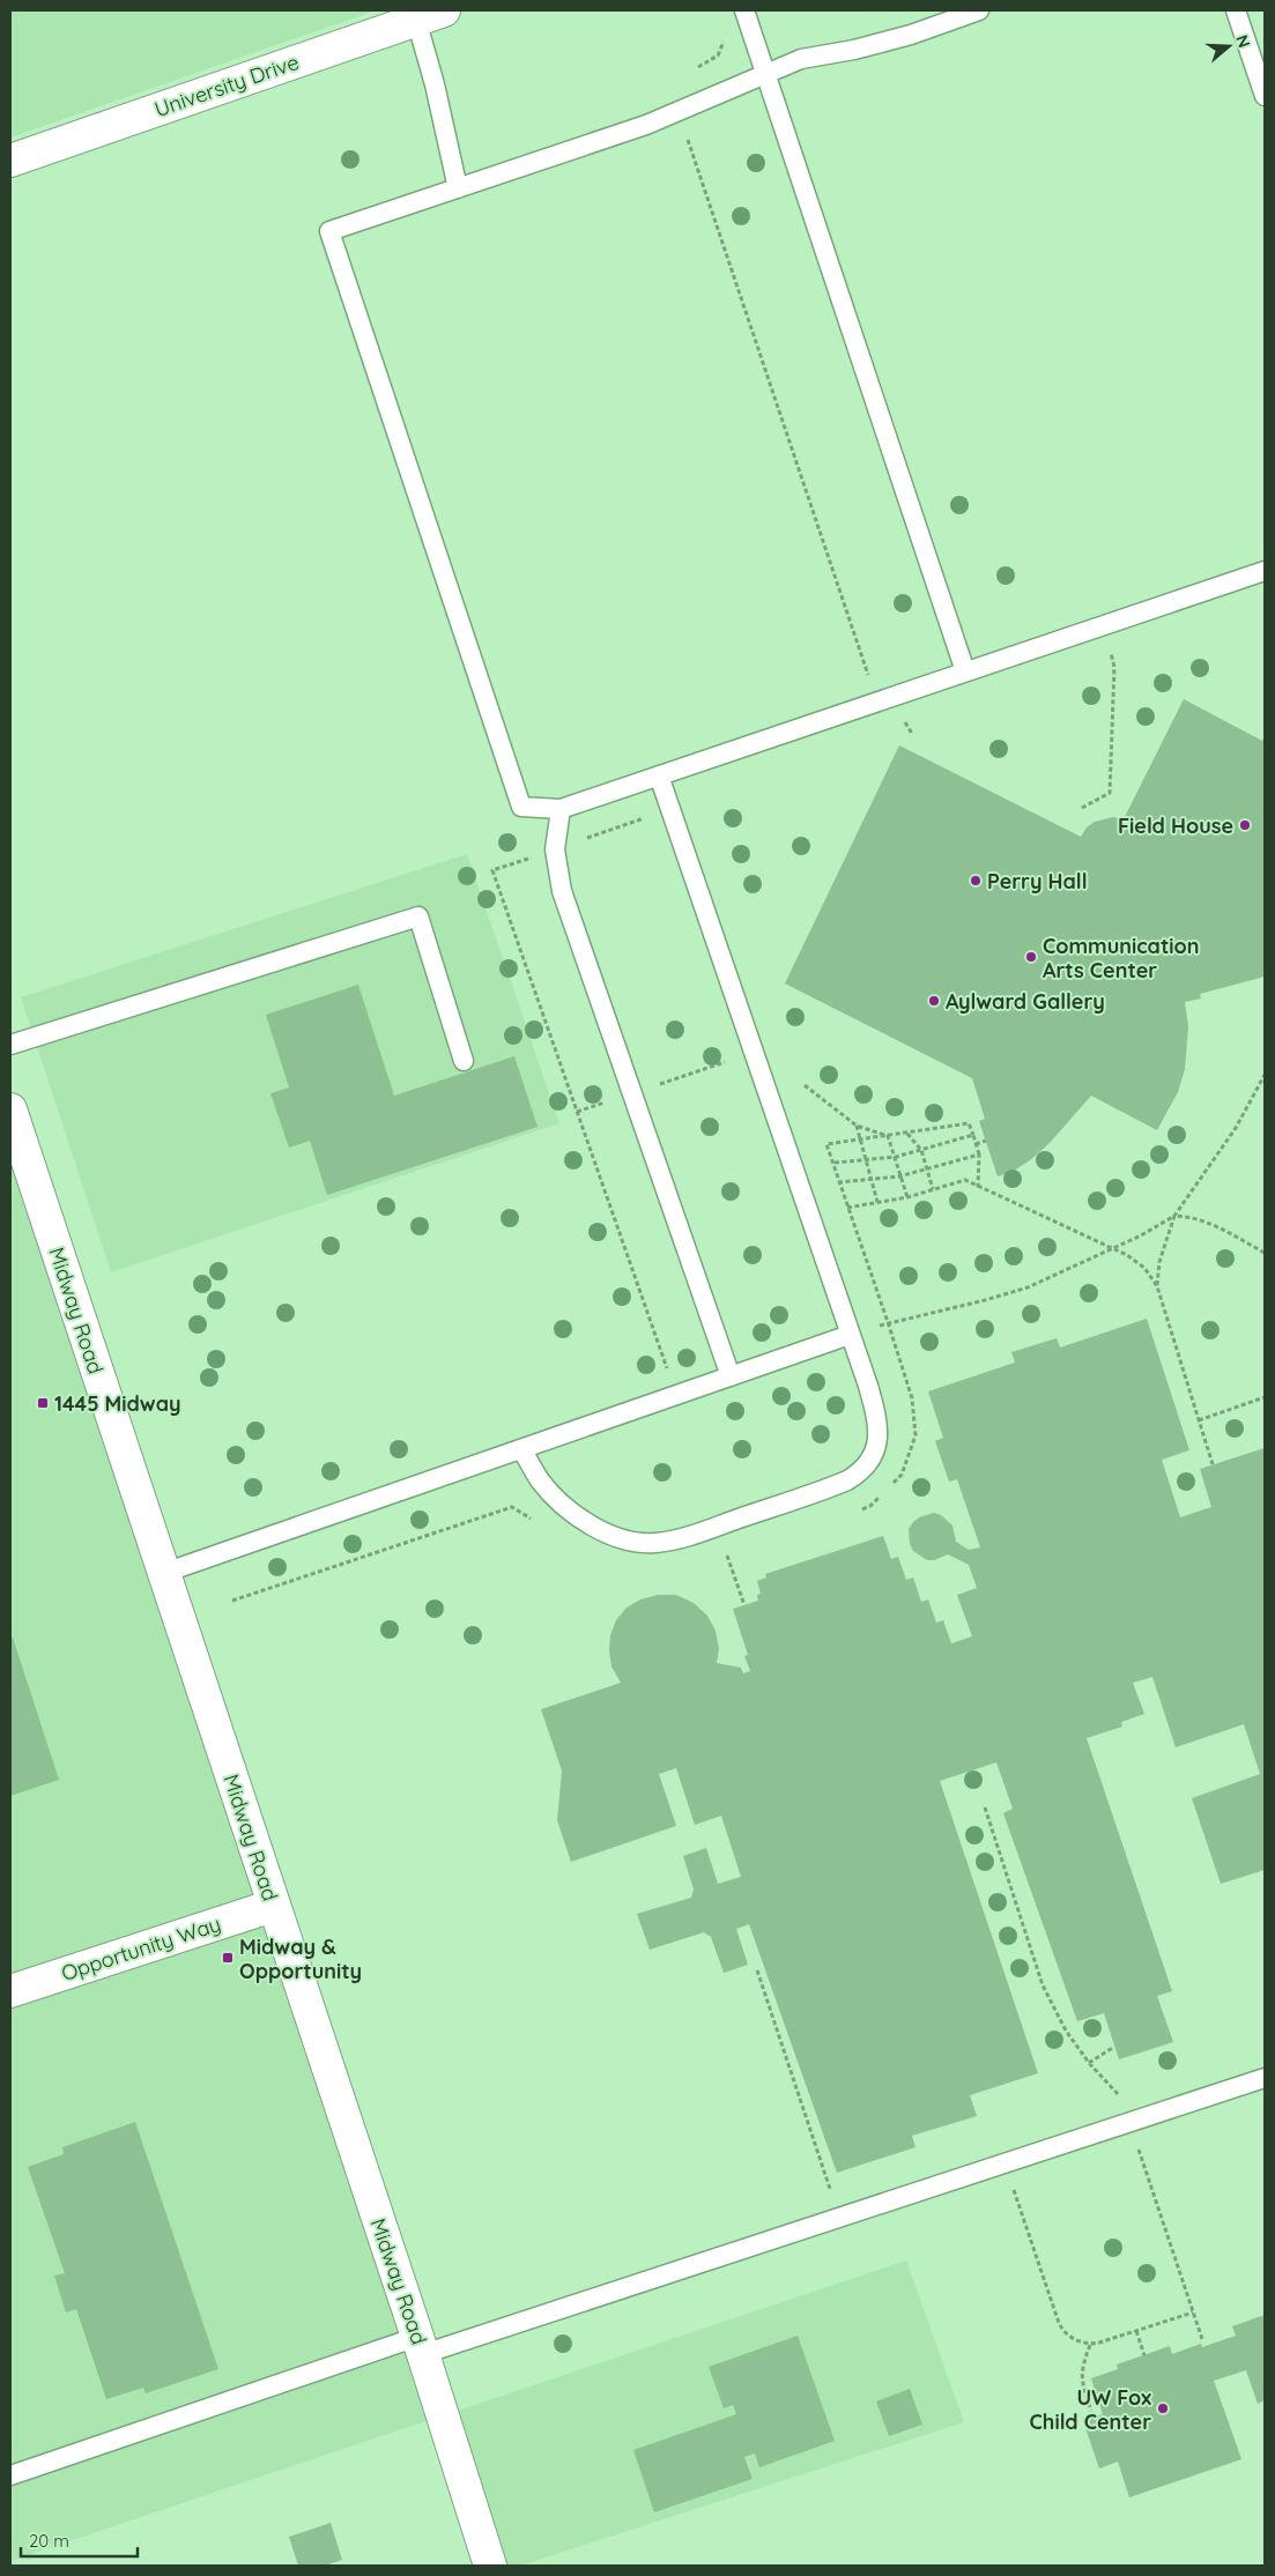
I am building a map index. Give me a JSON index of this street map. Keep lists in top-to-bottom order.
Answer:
{
  "streets": {
    "main road": ["University Drive", "Midway Road", "Opportunity Way"]
  },
  "crossings": [
    ["Midway Road", "Opportunity Way"]
  ],
  "places": {
    "other": [
      "Field House",
      "Perry Hall",
      "Communication Arts Center",
      "Aylward Gallery",
      "UW Fox Child Center"
    ],
    "transit": ["1445 Midway", "Midway & Opportunity"]
  },
  "scale_bar": "20 m",
  "north": "right"
}
